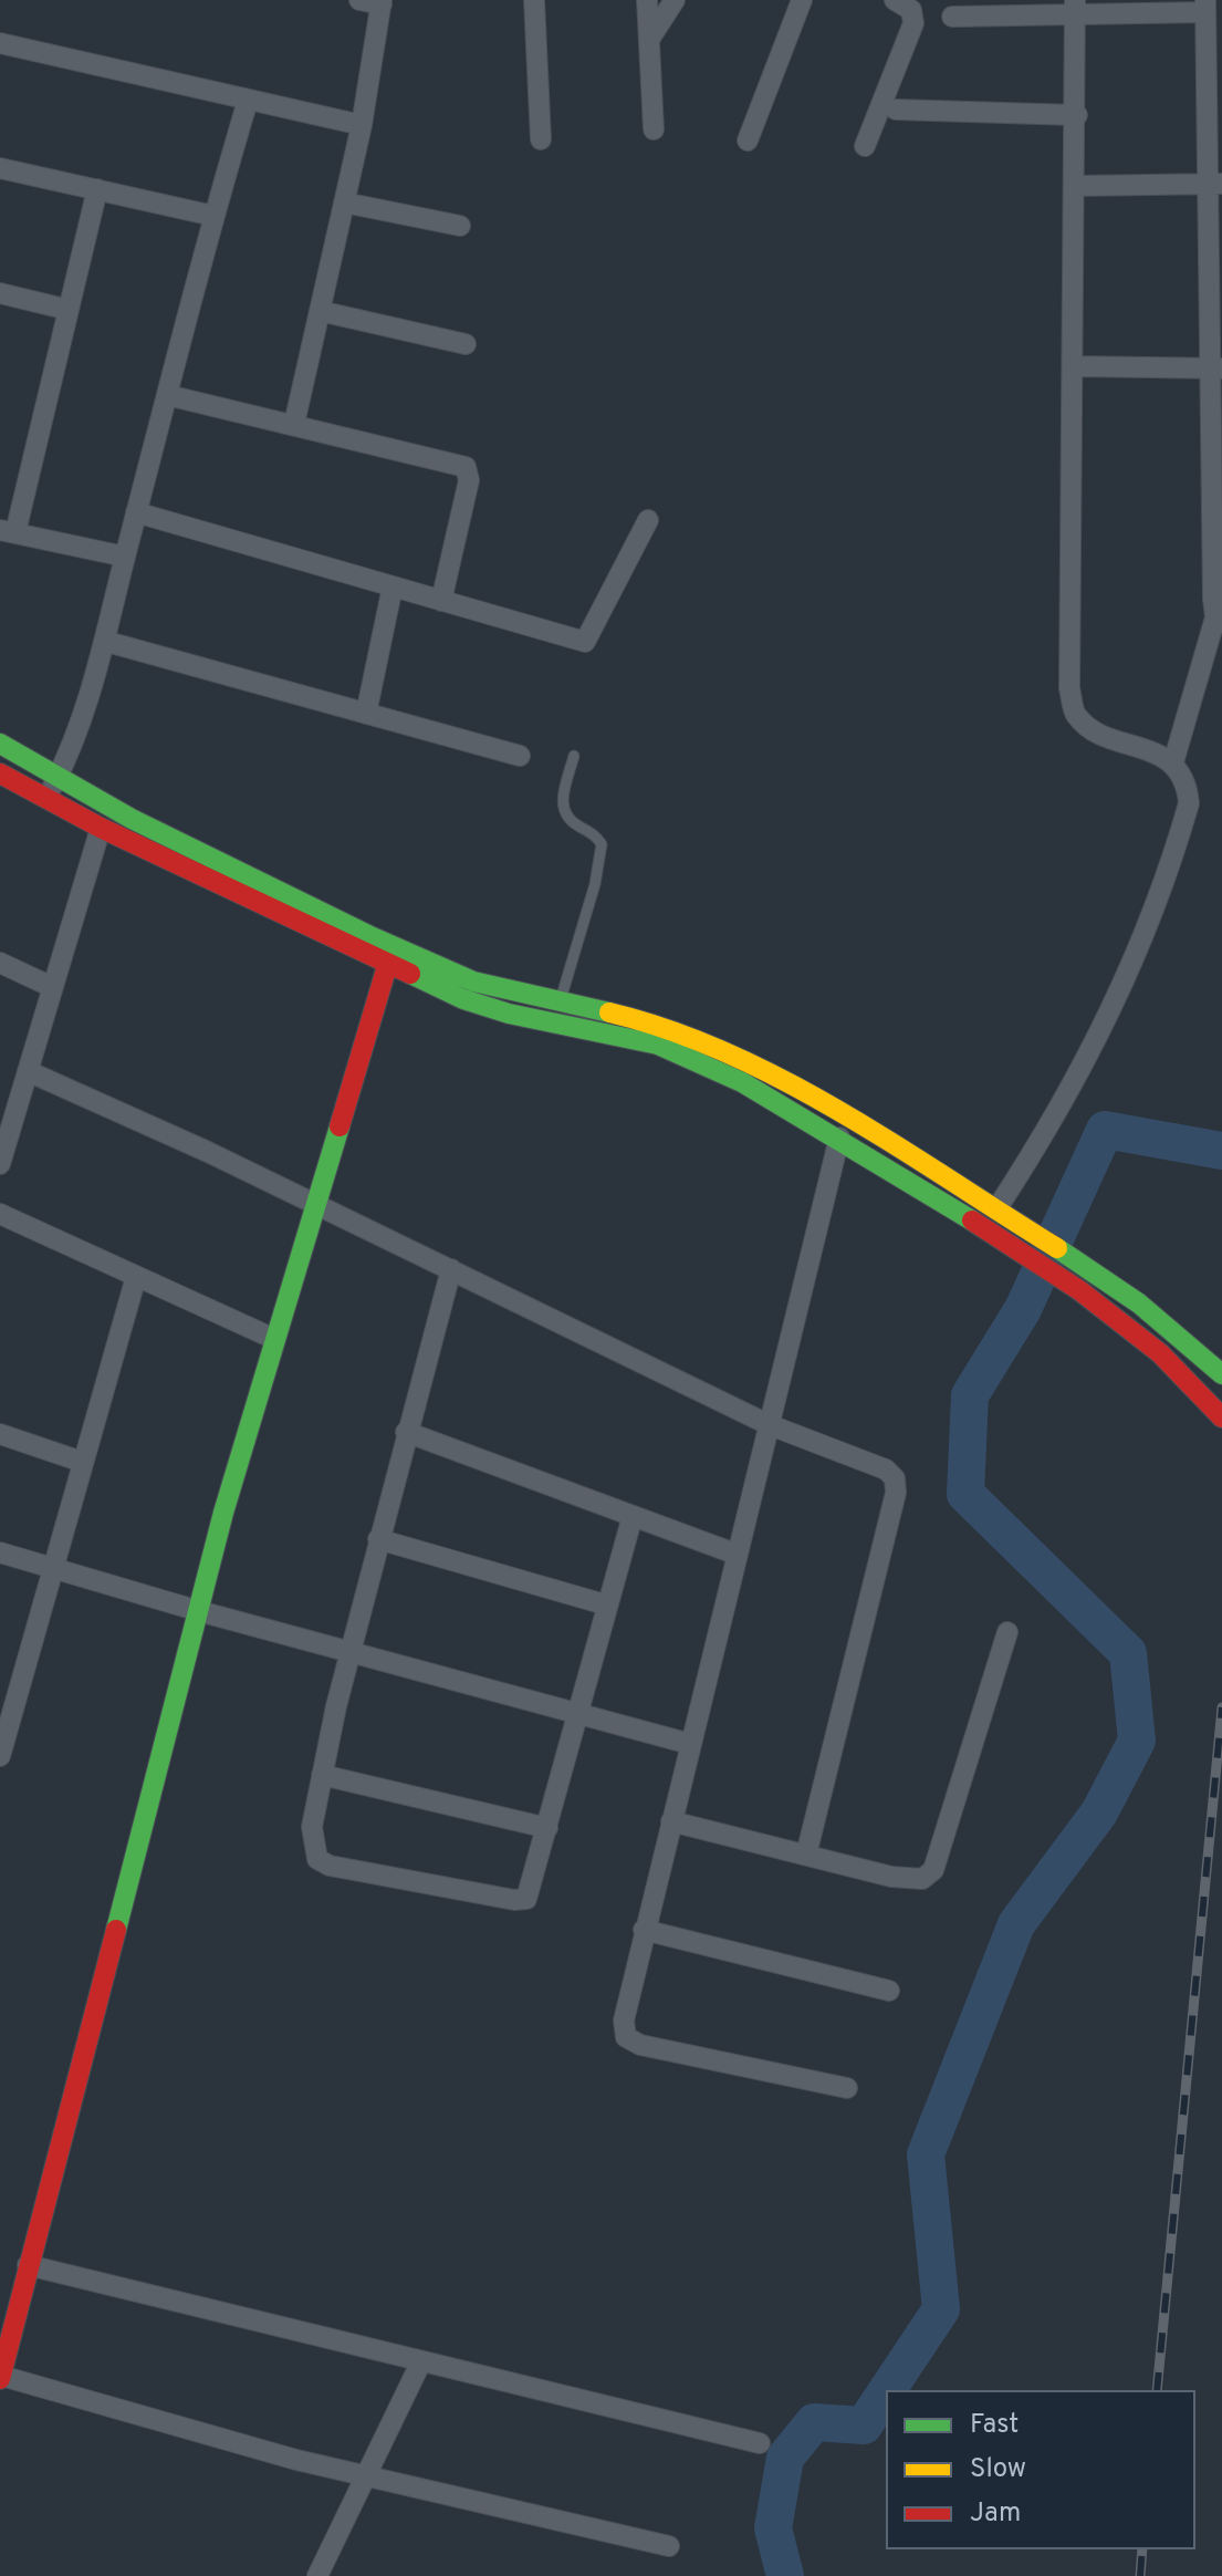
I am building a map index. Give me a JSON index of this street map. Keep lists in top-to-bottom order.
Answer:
{
  "legend": ["Fast", "Slow", "Jam"]
}
